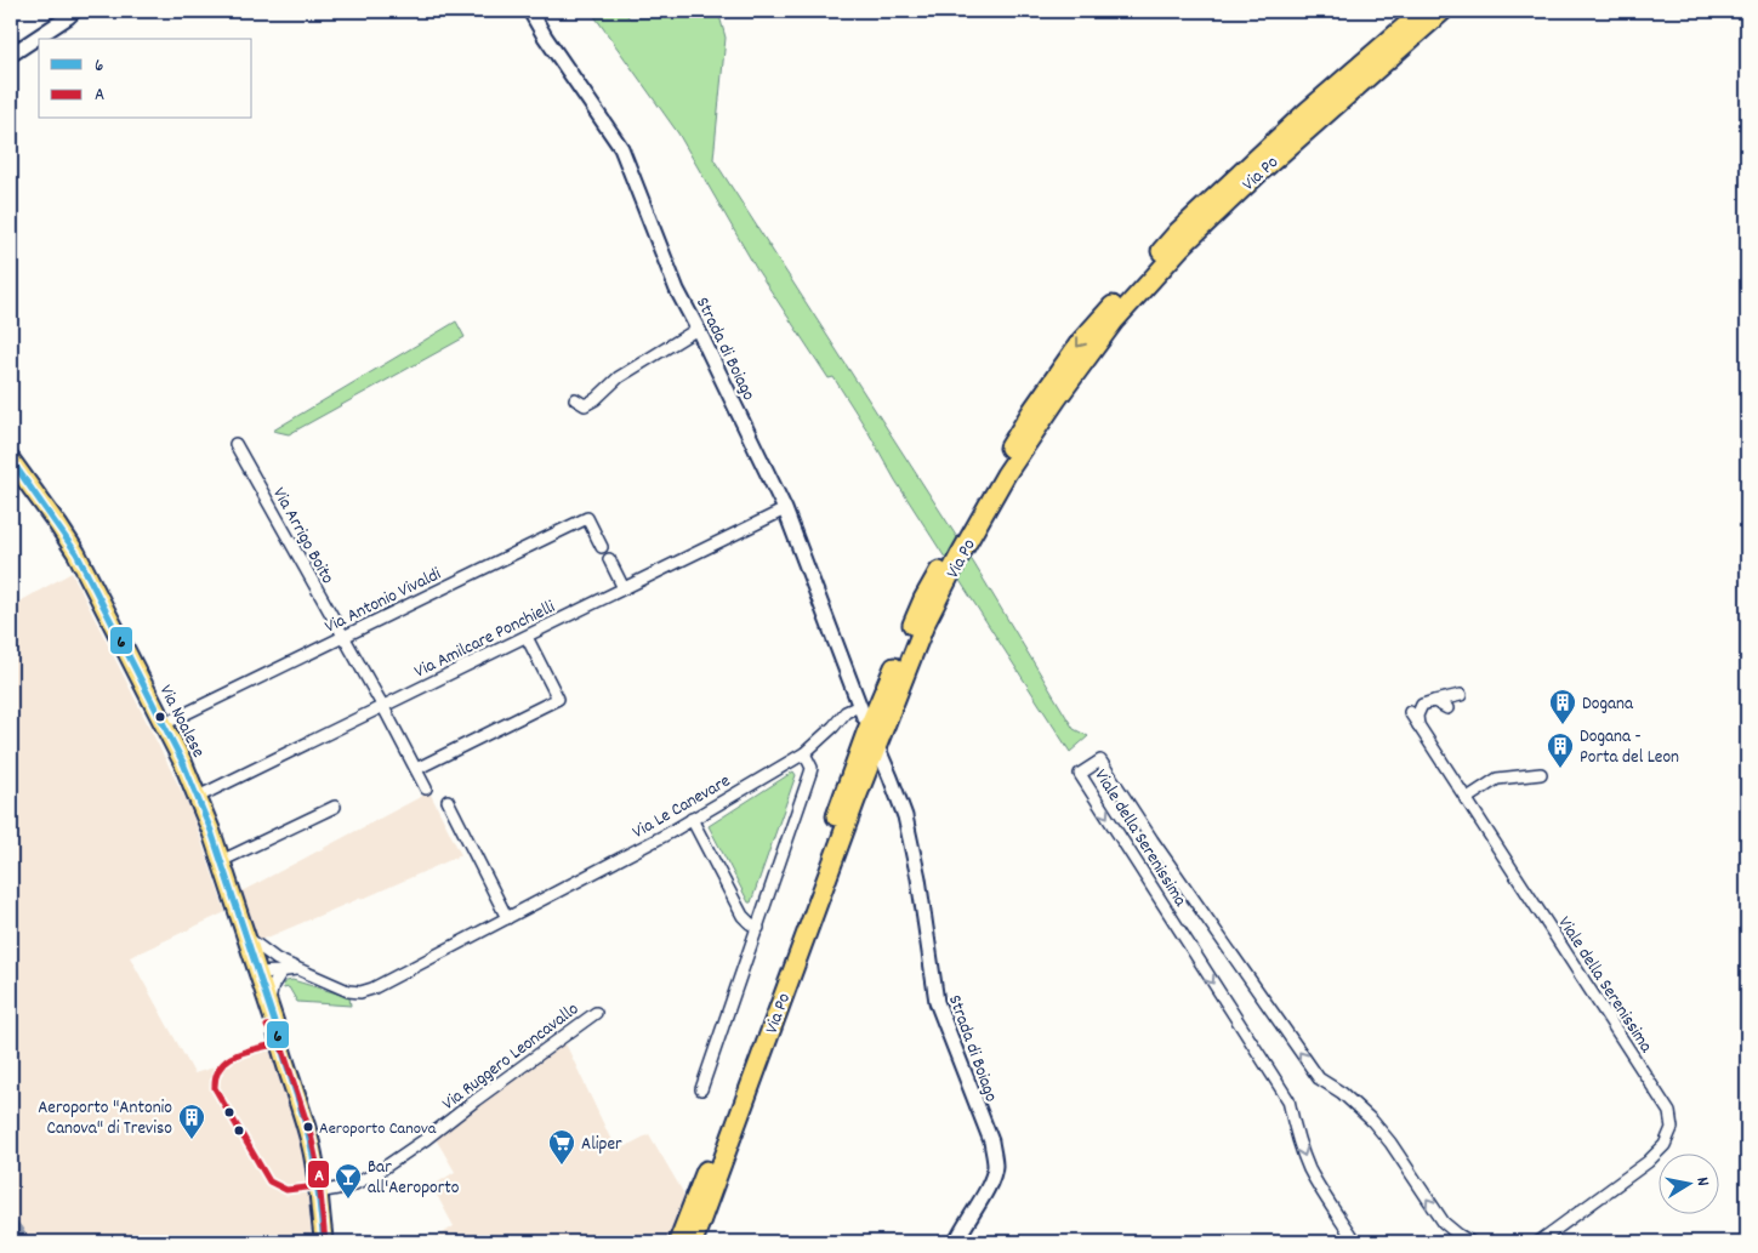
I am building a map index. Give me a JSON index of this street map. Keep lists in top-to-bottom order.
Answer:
{
  "streets": {
    "highway": ["Via Po"],
    "main road": ["Via Noalese"],
    "street": [
      "Strada di Boiago",
      "Via Arrigo Boito",
      "Via Antonio Vivaldi",
      "Via Amilcare Ponchielli",
      "Via Le Canevare",
      "Viale della Serenissima",
      "Via Ruggero Leoncavallo"
    ]
  },
  "crossings": [
    ["Strada di Boiago", "Via Amilcare Ponchielli"],
    ["Strada di Boiago", "Via Le Canevare"],
    ["Via Arrigo Boito", "Via Antonio Vivaldi"],
    ["Via Arrigo Boito", "Via Amilcare Ponchielli"],
    ["Via Antonio Vivaldi", "Via Noalese"],
    ["Via Amilcare Ponchielli", "Via Noalese"],
    ["Via Noalese", "Via Le Canevare"],
    ["Via Noalese", "Via Ruggero Leoncavallo"]
  ],
  "places": {
    "building": ["Dogana", "Dogana - Porta del Leon", "Aeroporto \"Antonio Canova\" di Treviso"],
    "other": ["Aeroporto Canova"],
    "supermarket": ["Aliper"],
    "bar": ["Bar all'Aeroporto"]
  },
  "lines": ["transit line 6", "transit line A"],
  "legend": ["6", "A"],
  "north": "right"
}
